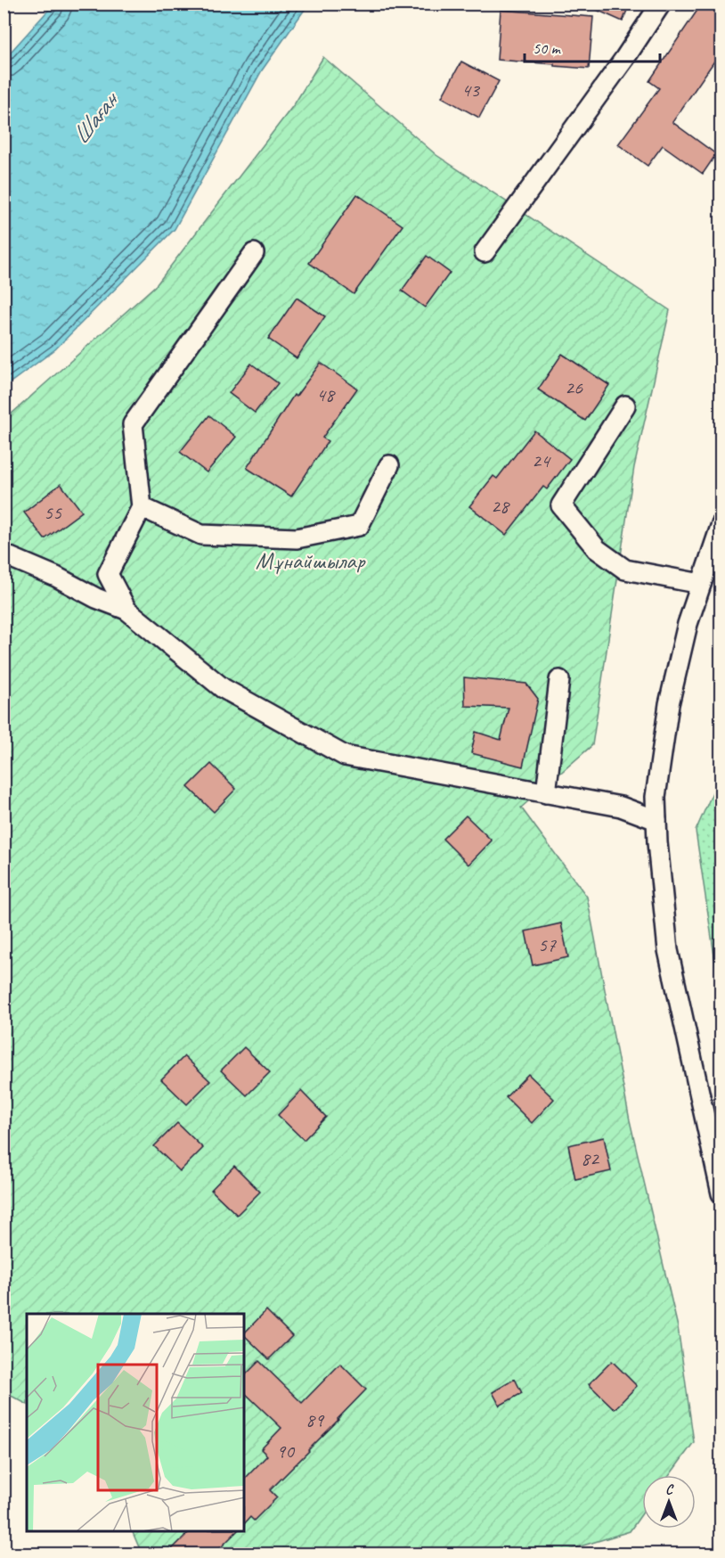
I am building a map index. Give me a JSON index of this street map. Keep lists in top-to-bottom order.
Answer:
{
  "water": ["Шаған"],
  "parks": ["Мұнайшылар"],
  "house_numbers": [
    "43",
    "26",
    "48",
    "24",
    "28",
    "55",
    "57",
    "82",
    "89",
    "90"
  ],
  "scale_bar": "50 m",
  "north": "top"
}
